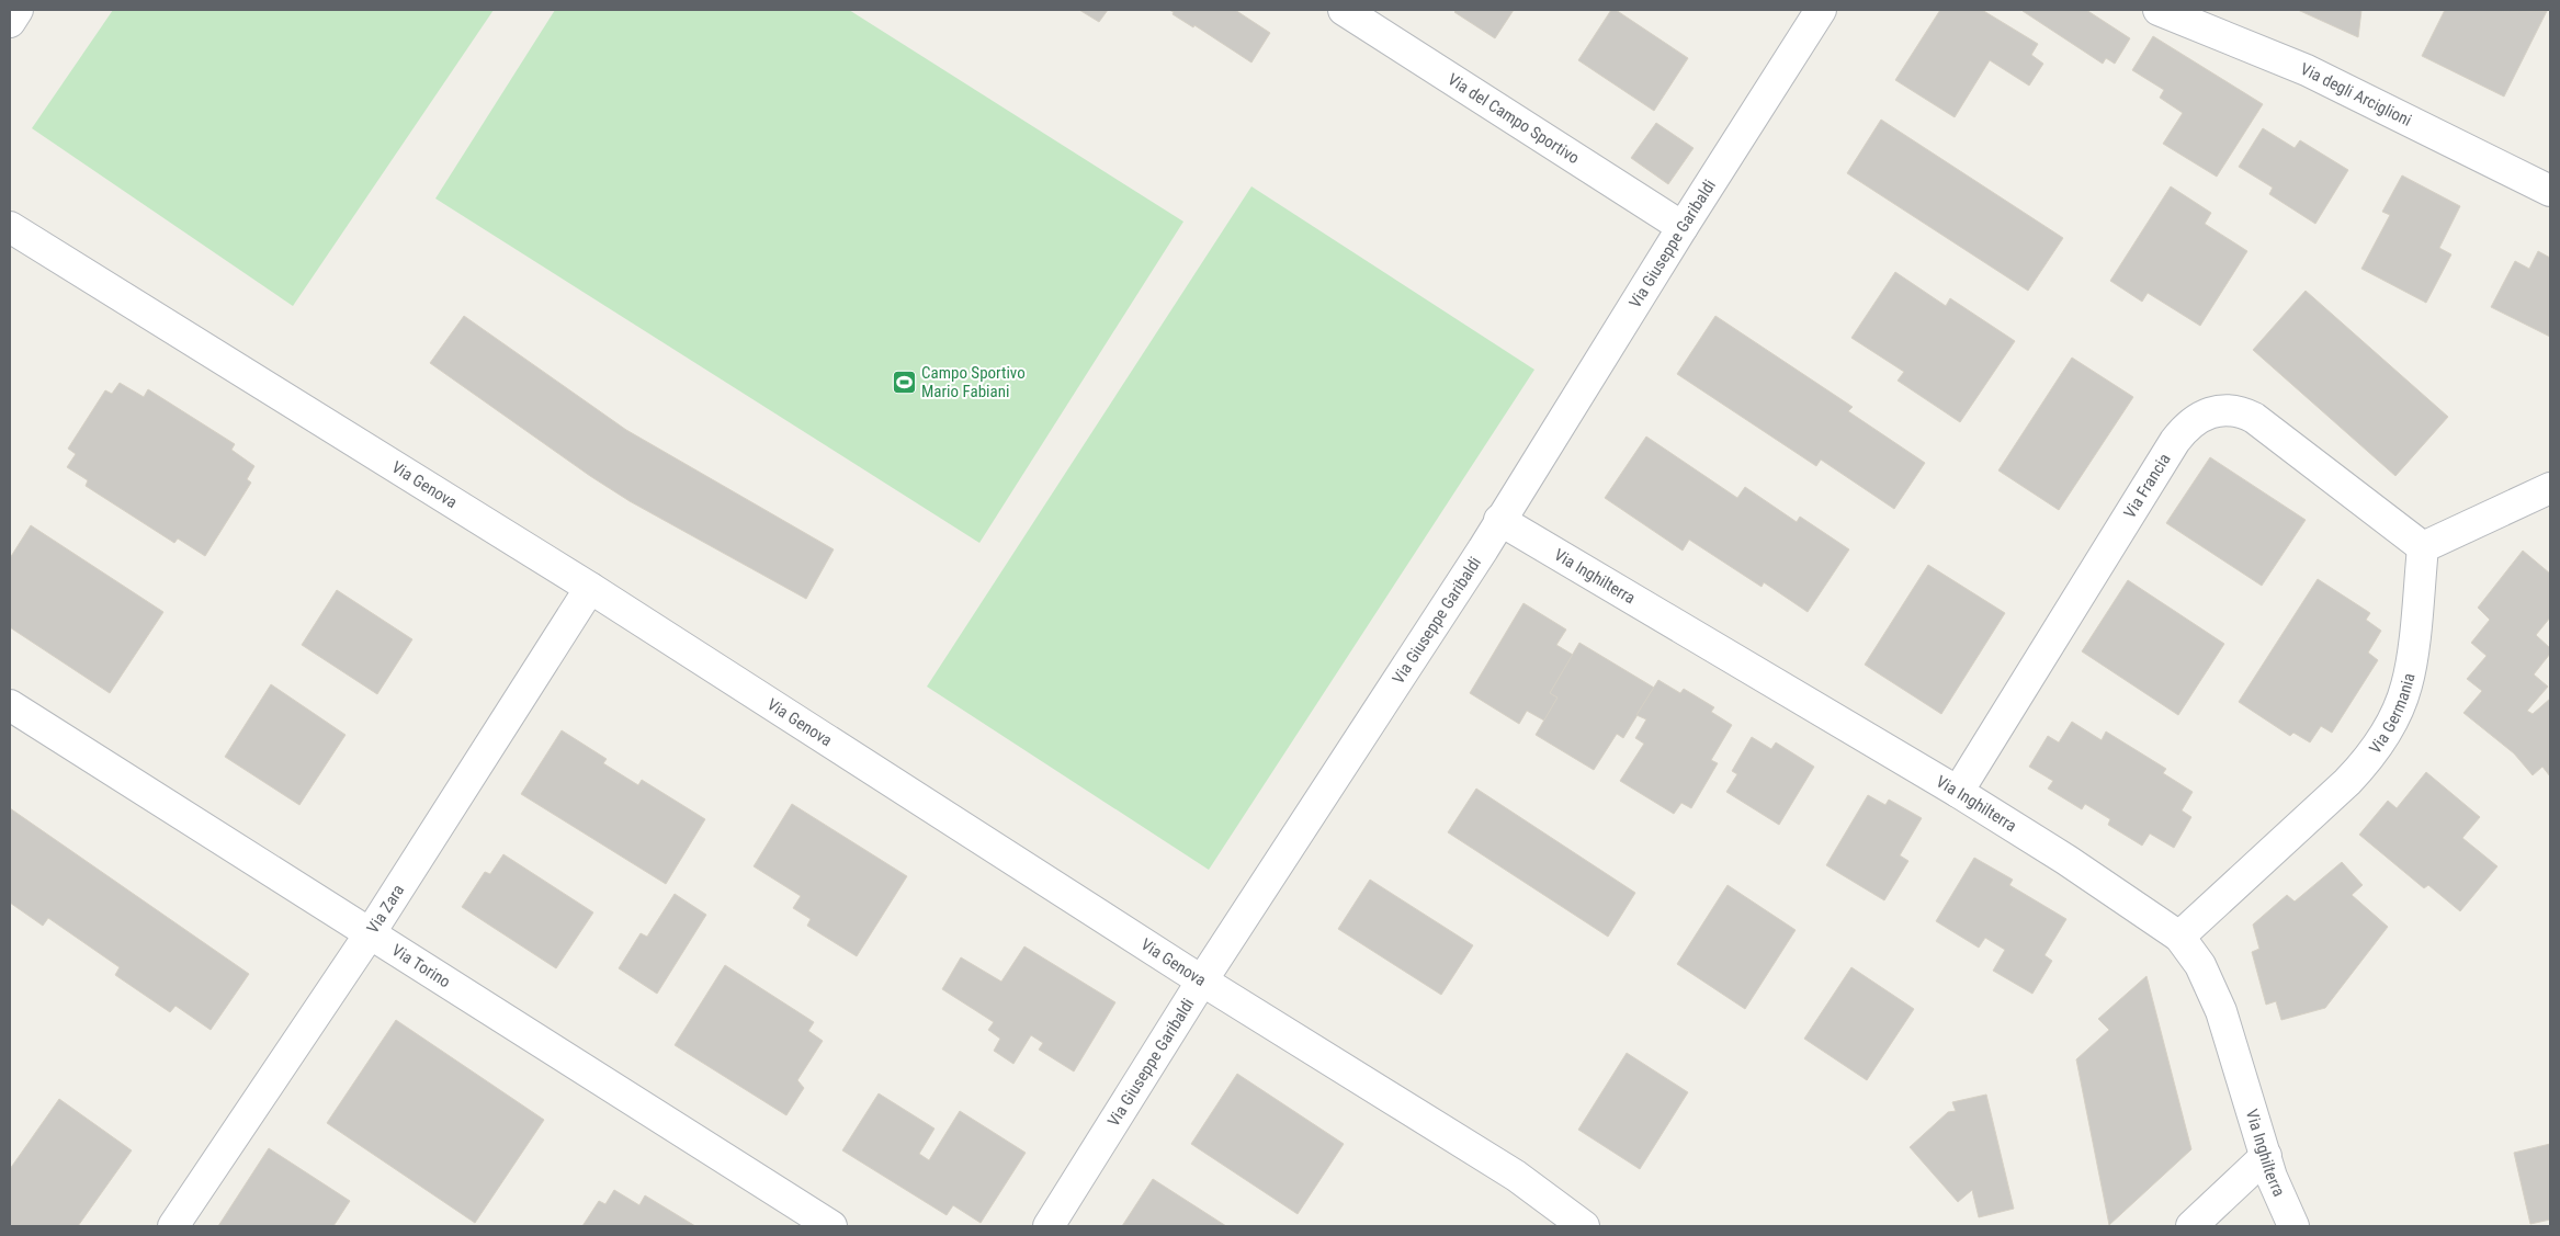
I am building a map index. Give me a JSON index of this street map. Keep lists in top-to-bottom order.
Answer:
{
  "streets": {
    "street": [
      "Via degli Arciglioni",
      "Via del Campo Sportivo",
      "Via Giuseppe Garibaldi",
      "Via Genova",
      "Via Francia",
      "Via Inghilterra",
      "Via Germania",
      "Via Zara",
      "Via Torino"
    ]
  },
  "crossings": [
    ["Via del Campo Sportivo", "Via Giuseppe Garibaldi"],
    ["Via Giuseppe Garibaldi", "Via Genova"],
    ["Via Giuseppe Garibaldi", "Via Inghilterra"],
    ["Via Genova", "Via Zara"],
    ["Via Francia", "Via Inghilterra"],
    ["Via Francia", "Via Germania"],
    ["Via Inghilterra", "Via Germania"],
    ["Via Zara", "Via Torino"]
  ],
  "places": {
    "sports": ["Campo Sportivo Mario Fabiani"]
  }
}
